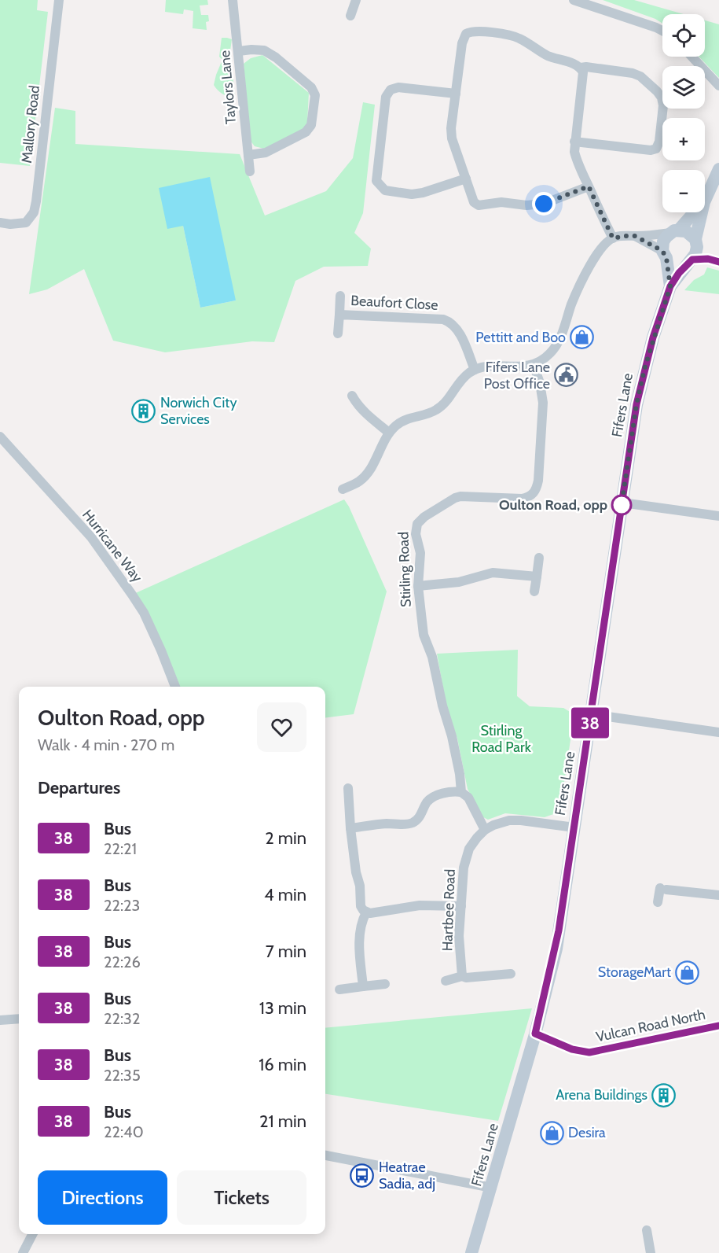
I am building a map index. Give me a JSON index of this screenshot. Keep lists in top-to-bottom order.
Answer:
{
  "streets": {
    "street": [
      "Taylors Lane",
      "Mallory Road",
      "Beaufort Close",
      "Fifers Lane",
      "Hurricane Way",
      "Stirling Road",
      "Hartbee Road",
      "Vulcan Road North"
    ]
  },
  "crossings": [
    ["Fifers Lane", "Vulcan Road North"],
    ["Stirling Road", "Hartbee Road"]
  ],
  "parks": ["Stirling Road Park"],
  "places": {
    "shop": ["Pettitt and Boo", "StorageMart", "Desira"],
    "public building": ["Fifers Lane Post Office"],
    "building": ["Norwich City Services", "Arena Buildings"],
    "other": ["Oulton Road, opp"],
    "bus stop": ["Heatrae Sadia, adj"]
  },
  "lines": ["bus line 38"],
  "page": {
    "on_map": "38",
    "map_buttons": ["+", "−"],
    "heading": [
      ["Oulton Road, opp", "Walk · 4 min · 270 m"],
      "Departures"
    ],
    "list": [
      {
        "mark": "38",
        "name": "Bus",
        "note": "22:21",
        "value": "2 min"
      },
      {
        "mark": "38",
        "name": "Bus",
        "note": "22:23",
        "value": "4 min"
      },
      {
        "mark": "38",
        "name": "Bus",
        "note": "22:26",
        "value": "7 min"
      },
      {
        "mark": "38",
        "name": "Bus",
        "note": "22:32",
        "value": "13 min"
      },
      {
        "mark": "38",
        "name": "Bus",
        "note": "22:35",
        "value": "16 min"
      },
      {
        "mark": "38",
        "name": "Bus",
        "note": "22:40",
        "value": "21 min"
      }
    ],
    "buttons": ["Directions", "Tickets"]
  }
}
